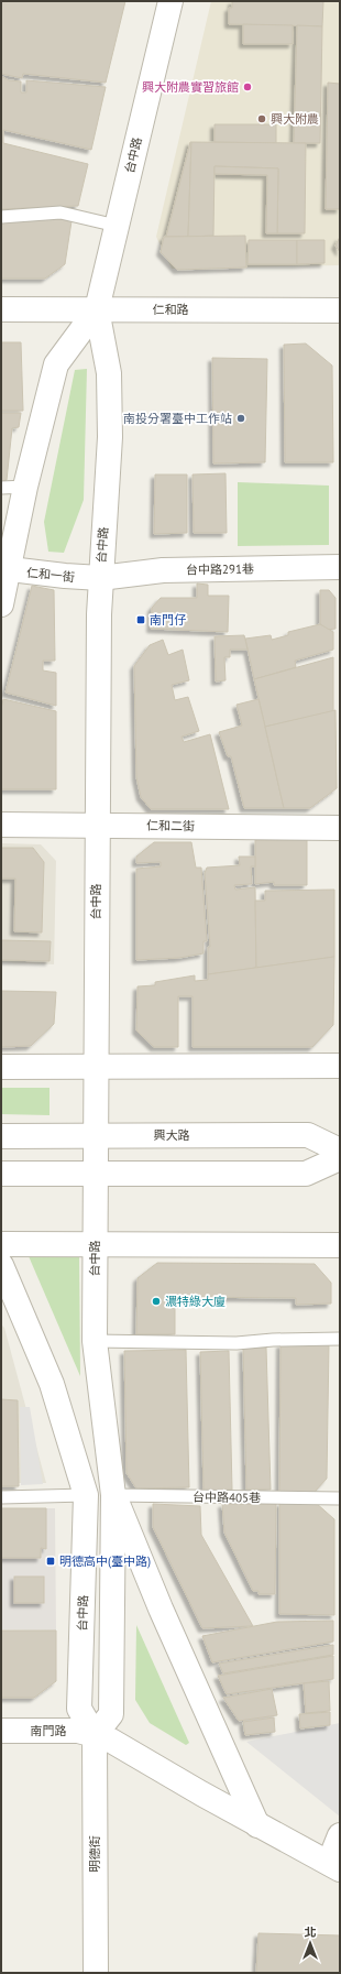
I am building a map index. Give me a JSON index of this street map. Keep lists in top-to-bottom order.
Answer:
{
  "streets": {
    "street": [
      "台中路",
      "仁和路",
      "台中路291巷",
      "仁和一街",
      "仁和二街",
      "興大路",
      "南門路",
      "明德街"
    ],
    "lane": ["台中路405巷"]
  },
  "crossings": [
    ["台中路", "仁和路"],
    ["台中路", "台中路291巷"],
    ["台中路", "仁和一街"],
    ["台中路", "仁和二街"],
    ["台中路", "興大路"],
    ["台中路", "台中路405巷"],
    ["台中路", "南門路"],
    ["台中路", "明德街"],
    ["台中路291巷", "仁和一街"],
    ["南門路", "明德街"]
  ],
  "places": {
    "other": [
      "興大附農實習旅館",
      "興大附農",
      "南投分署臺中工作站",
      "濃特綠大廈"
    ],
    "transit": ["南門仔", "明德高中(臺中路)"]
  },
  "north": "top"
}
